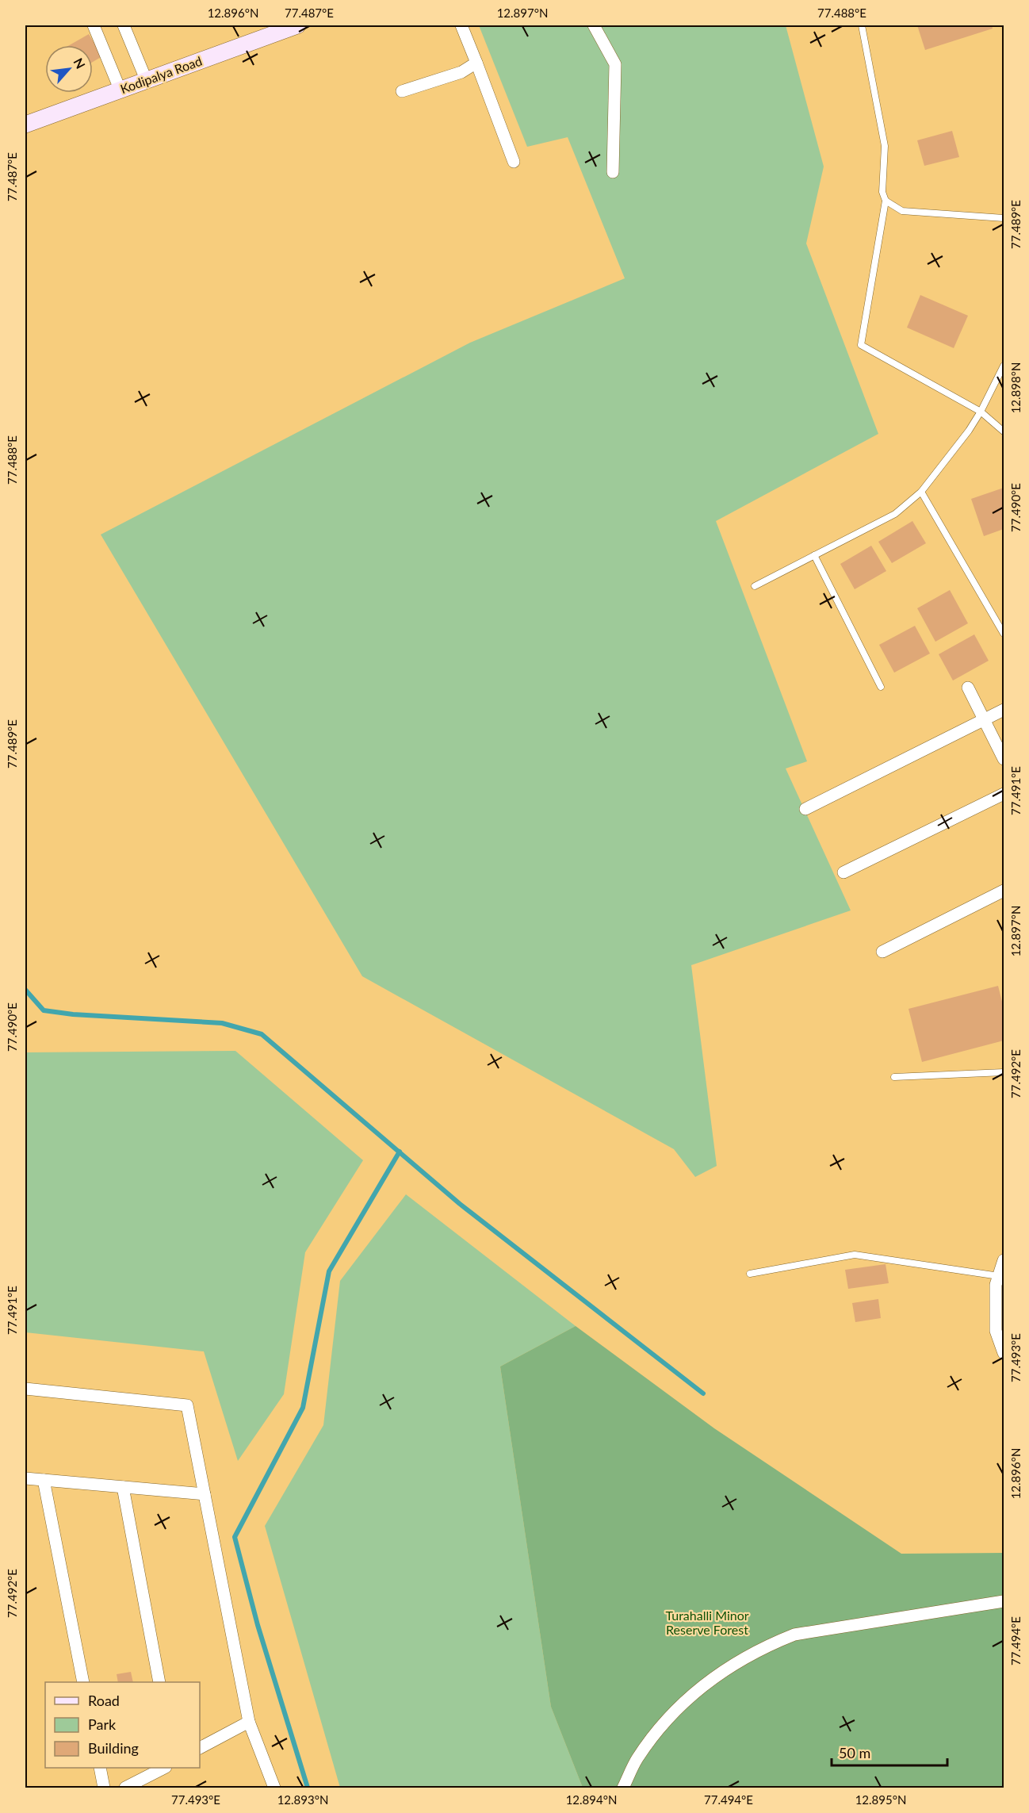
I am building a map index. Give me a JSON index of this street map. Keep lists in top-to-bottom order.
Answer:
{
  "streets": {
    "main road": ["Kodipalya Road"]
  },
  "parks": ["Turahalli Minor Reserve Forest"],
  "legend": ["Road", "Park", "Building"],
  "scale_bar": "50 m",
  "north": "top right",
  "coordinates": [
    "12.896°N",
    "77.487°E",
    "12.897°N",
    "77.488°E",
    "77.489°E",
    "12.898°N",
    "77.490°E",
    "77.491°E",
    "77.492°E",
    "77.493°E",
    "77.494°E",
    "12.893°N",
    "12.894°N",
    "12.895°N"
  ]
}
